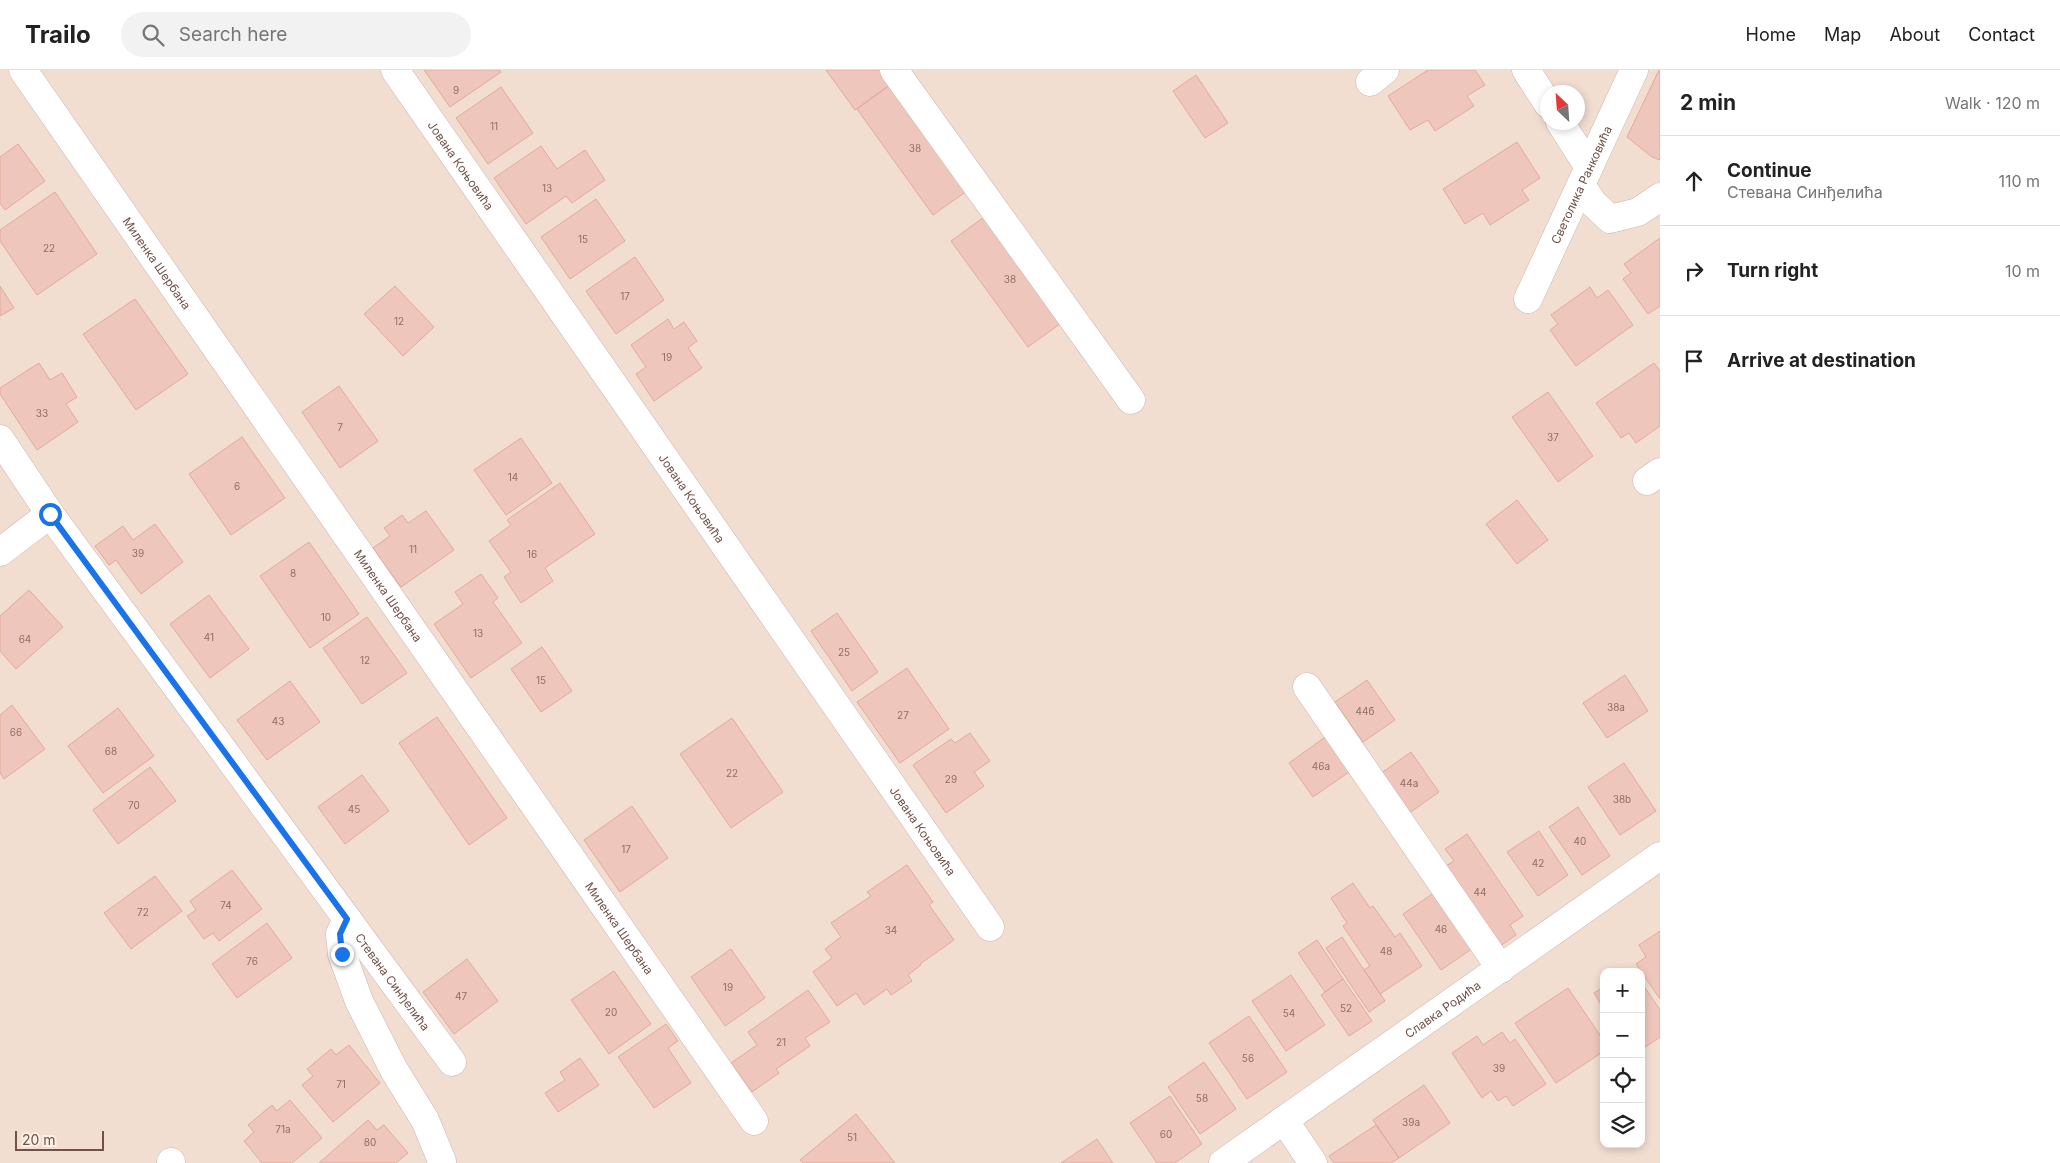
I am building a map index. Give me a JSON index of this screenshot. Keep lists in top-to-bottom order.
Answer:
{
  "streets": {
    "street": [
      "Јована Коњовића",
      "Светолика Ранковића",
      "Миленка Шербана",
      "Стевана Синђелића",
      "Славка Родића"
    ]
  },
  "house_numbers": [
    "9",
    "11",
    "38",
    "13",
    "15",
    "22",
    "38",
    "17",
    "12",
    "19",
    "33",
    "7",
    "37",
    "14",
    "6",
    "11",
    "39",
    "16",
    "8",
    "10",
    "13",
    "41",
    "64",
    "25",
    "12",
    "15",
    "38a",
    "44б",
    "27",
    "43",
    "66",
    "68",
    "46a",
    "22",
    "29",
    "44a",
    "38b",
    "70",
    "45",
    "40",
    "17",
    "42",
    "44",
    "74",
    "72",
    "46",
    "34",
    "48",
    "76",
    "19",
    "47",
    "52",
    "20",
    "54",
    "21",
    "56",
    "39",
    "71",
    "58",
    "39a",
    "71a",
    "60",
    "51",
    "80"
  ],
  "scale_bar": "20 m",
  "north": "top left",
  "page": {
    "header": "Trailo",
    "search": "Search here",
    "nav": [
      "Home",
      "Map",
      "About",
      "Contact"
    ],
    "heading": ["2 min", "Walk · 120 m"],
    "list": [
      ["Continue", "Стевана Синђелића", "110 m"],
      ["Turn right", "10 m"],
      "Arrive at destination"
    ],
    "map_buttons": ["+", "−"],
    "scale": "20 m"
  }
}
